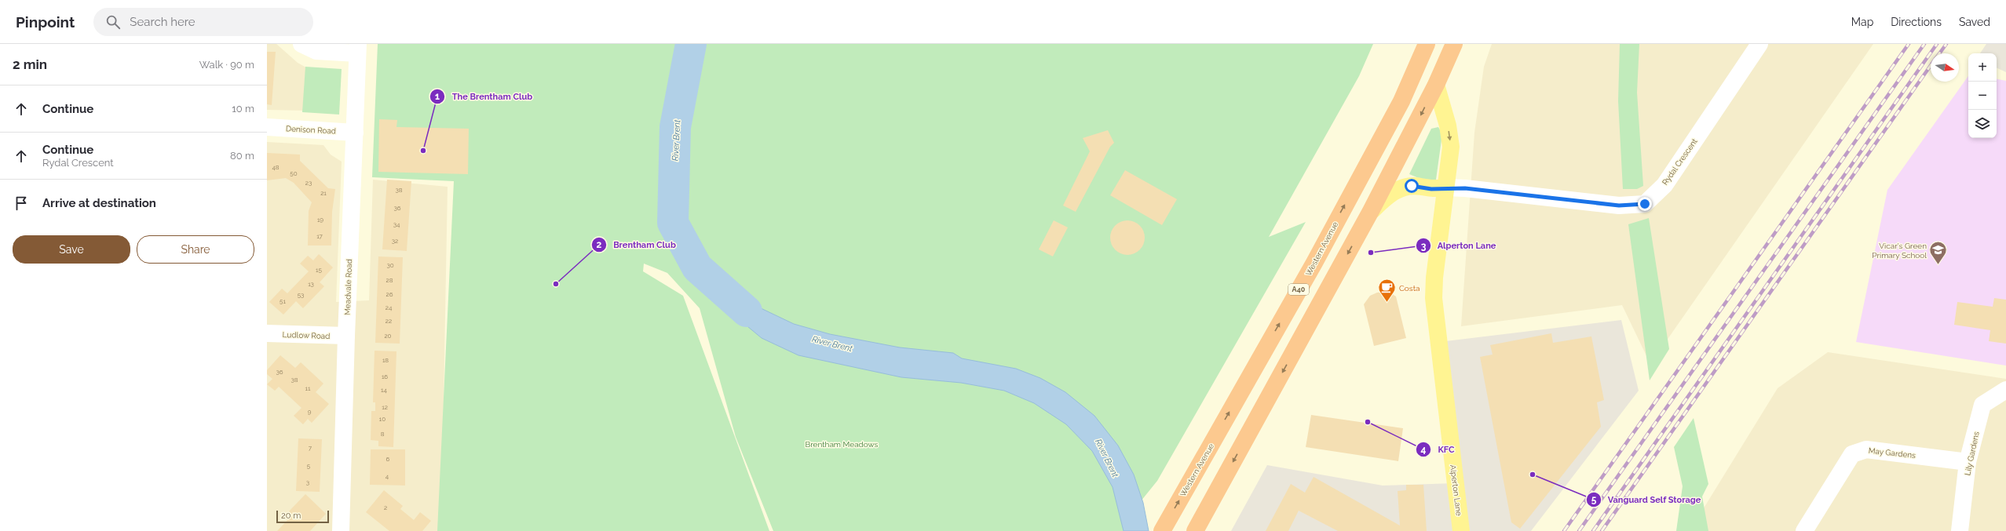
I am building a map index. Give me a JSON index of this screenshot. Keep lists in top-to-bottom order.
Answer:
{
  "streets": {
    "highway": ["Western Avenue", "A40"],
    "main road": ["Alperton Lane"],
    "street": [
      "Denison Road",
      "Rydal Crescent",
      "Meadvale Road",
      "Ludlow Road",
      "May Gardens",
      "Lily Gardens"
    ]
  },
  "crossings": [
    ["Denison Road", "Meadvale Road"],
    ["Rydal Crescent", "Alperton Lane"],
    ["Meadvale Road", "Ludlow Road"],
    ["May Gardens", "Lily Gardens"]
  ],
  "water": ["River Brent"],
  "parks": ["Brentham Meadows"],
  "places": {
    "other": [
      "The Brentham Club",
      "Alperton Lane",
      "Brentham Club",
      "KFC",
      "Vanguard Self Storage"
    ],
    "school or university": ["Vicar's Green Primary School"],
    "cafe": ["Costa"]
  },
  "house_numbers": [
    "48",
    "50",
    "23",
    "38",
    "21",
    "36",
    "19",
    "34",
    "17",
    "32",
    "30",
    "15",
    "28",
    "13",
    "26",
    "53",
    "51",
    "24",
    "22",
    "20",
    "18",
    "36",
    "16",
    "38",
    "11",
    "14",
    "12",
    "9",
    "10",
    "8",
    "7",
    "6",
    "5",
    "4",
    "3",
    "2"
  ],
  "scale_bar": "20 m",
  "north": "right",
  "page": {
    "header": "Pinpoint",
    "search": "Search here",
    "nav": ["Map", "Directions", "Saved"],
    "heading": ["2 min", "Walk · 90 m"],
    "map_buttons": ["+", "−"],
    "list": [
      ["Continue", "10 m"],
      ["Continue", "Rydal Crescent", "80 m"],
      "Arrive at destination"
    ],
    "buttons": ["Save", "Share"],
    "scale": "20 m"
  }
}
